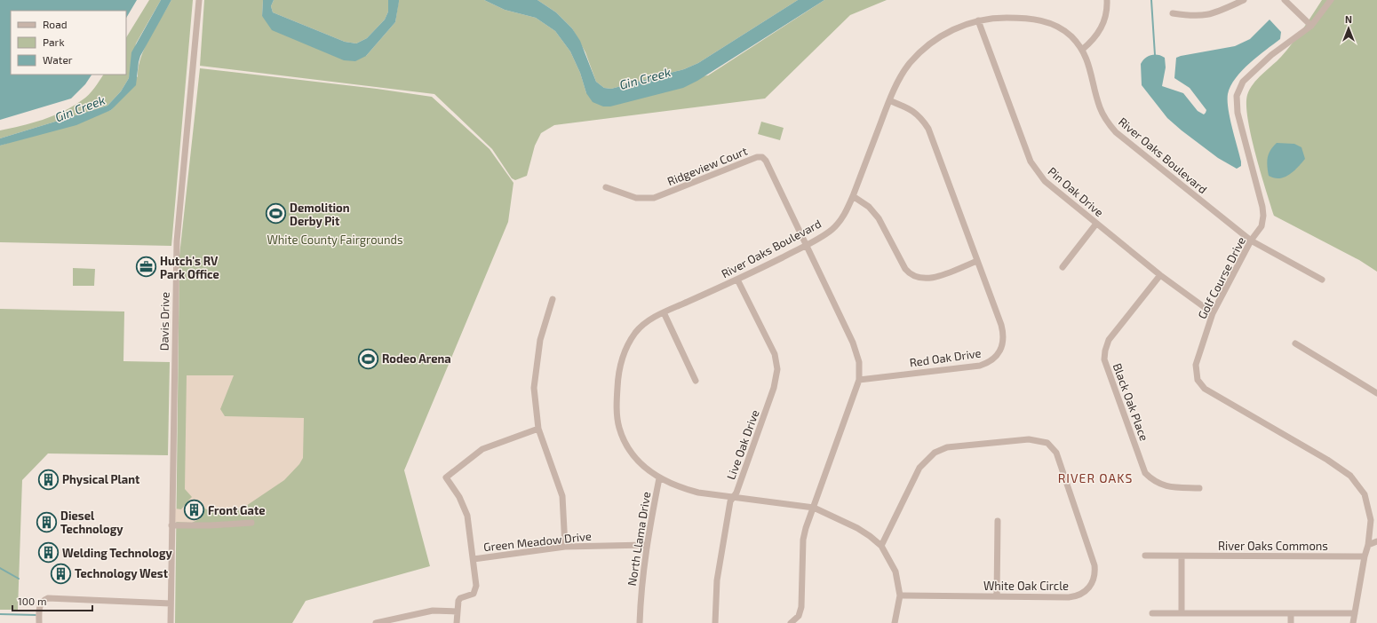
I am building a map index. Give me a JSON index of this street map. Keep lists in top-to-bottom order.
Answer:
{
  "streets": {
    "street": [
      "River Oaks Boulevard",
      "Ridgeview Court",
      "Pin Oak Drive",
      "Golf Course Drive",
      "Davis Drive",
      "Red Oak Drive",
      "Black Oak Place",
      "Live Oak Drive",
      "North Llama Drive",
      "Green Meadow Drive",
      "River Oaks Commons",
      "White Oak Circle"
    ]
  },
  "crossings": [
    ["River Oaks Boulevard", "Ridgeview Court"],
    ["River Oaks Boulevard", "Pin Oak Drive"],
    ["River Oaks Boulevard", "Golf Course Drive"],
    ["River Oaks Boulevard", "Red Oak Drive"],
    ["River Oaks Boulevard", "Live Oak Drive"],
    ["River Oaks Boulevard", "North Llama Drive"],
    ["River Oaks Boulevard", "White Oak Circle"],
    ["Pin Oak Drive", "Golf Course Drive"],
    ["Pin Oak Drive", "Black Oak Place"],
    ["Golf Course Drive", "River Oaks Commons"],
    ["North Llama Drive", "Green Meadow Drive"]
  ],
  "districts": ["RIVER OAKS"],
  "water": ["Gin Creek"],
  "parks": ["White County Fairgrounds"],
  "places": {
    "sports": ["Demolition Derby Pit", "Rodeo Arena"],
    "office": ["Hutch's RV Park Office"],
    "building": [
      "Physical Plant",
      "Front Gate",
      "Diesel Technology",
      "Welding Technology",
      "Technology West"
    ]
  },
  "legend": ["Road", "Park", "Water"],
  "scale_bar": "100 m",
  "north": "top"
}
